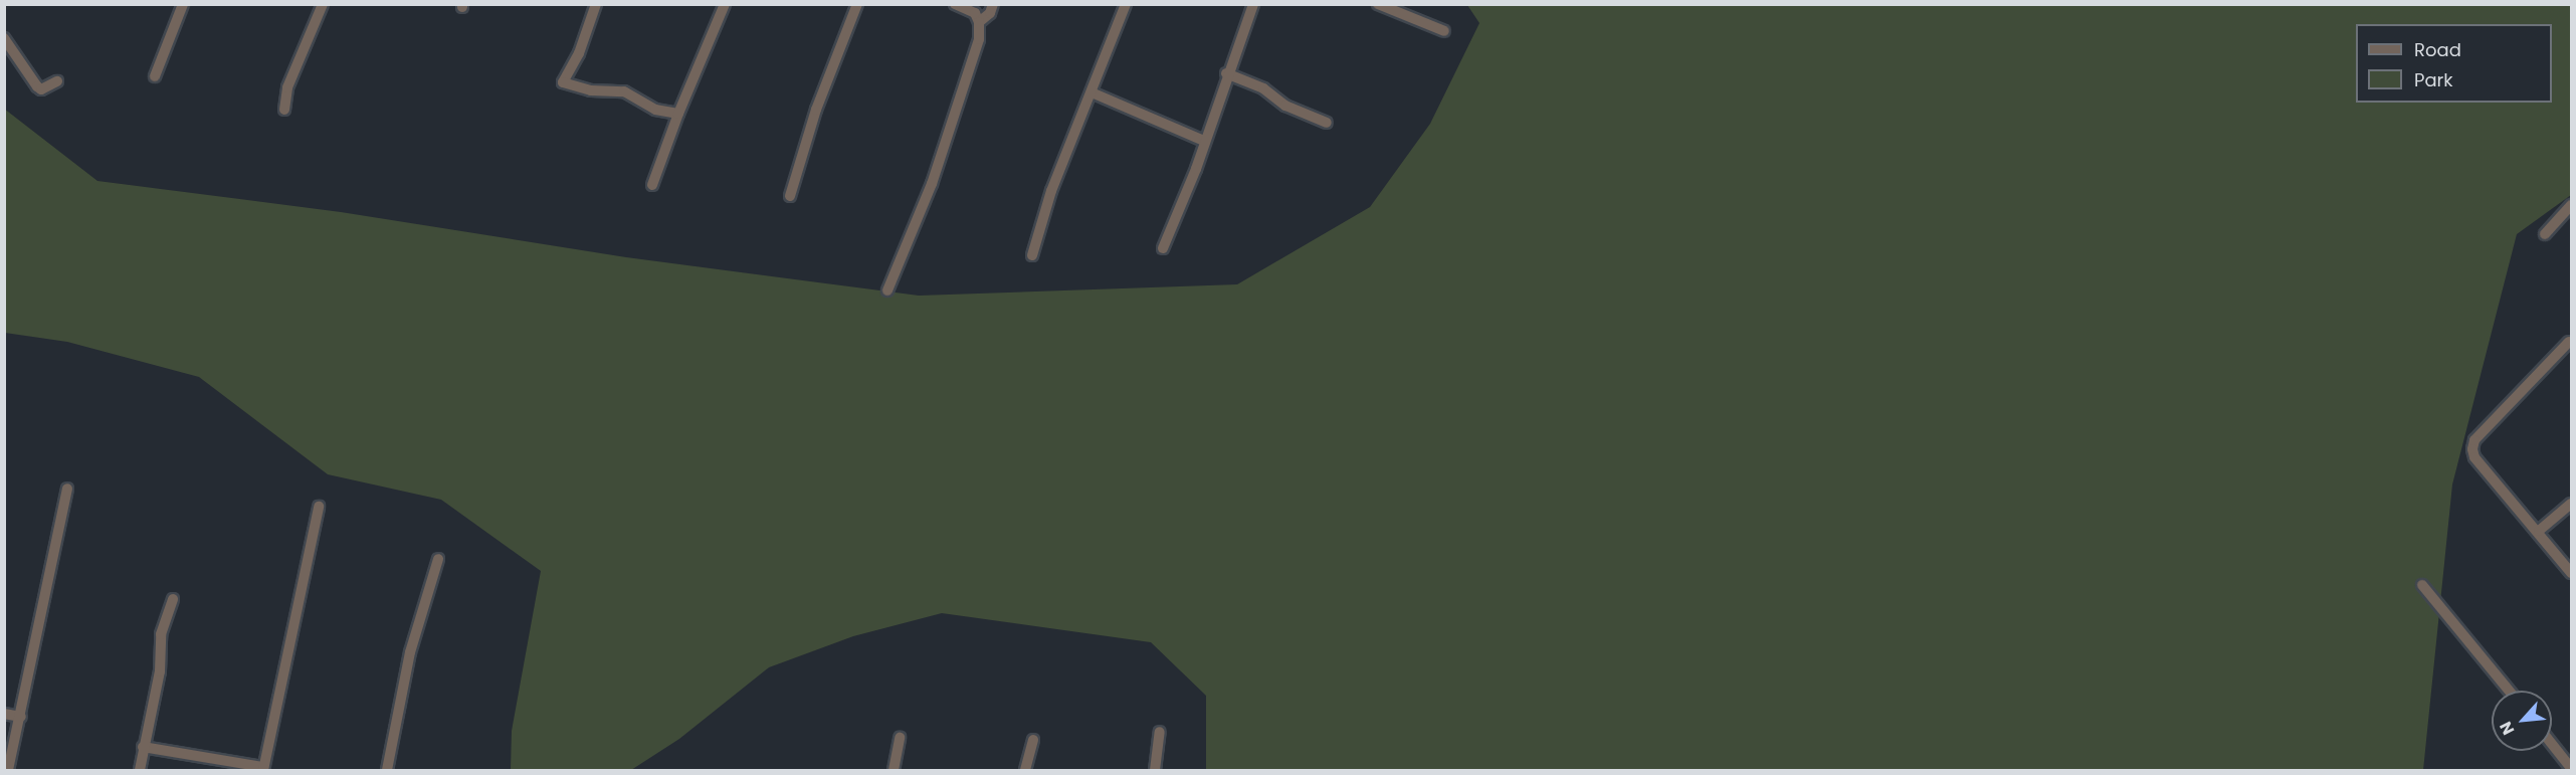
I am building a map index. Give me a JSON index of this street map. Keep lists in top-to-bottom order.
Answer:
{
  "legend": ["Road", "Park"],
  "north": "bottom left"
}
